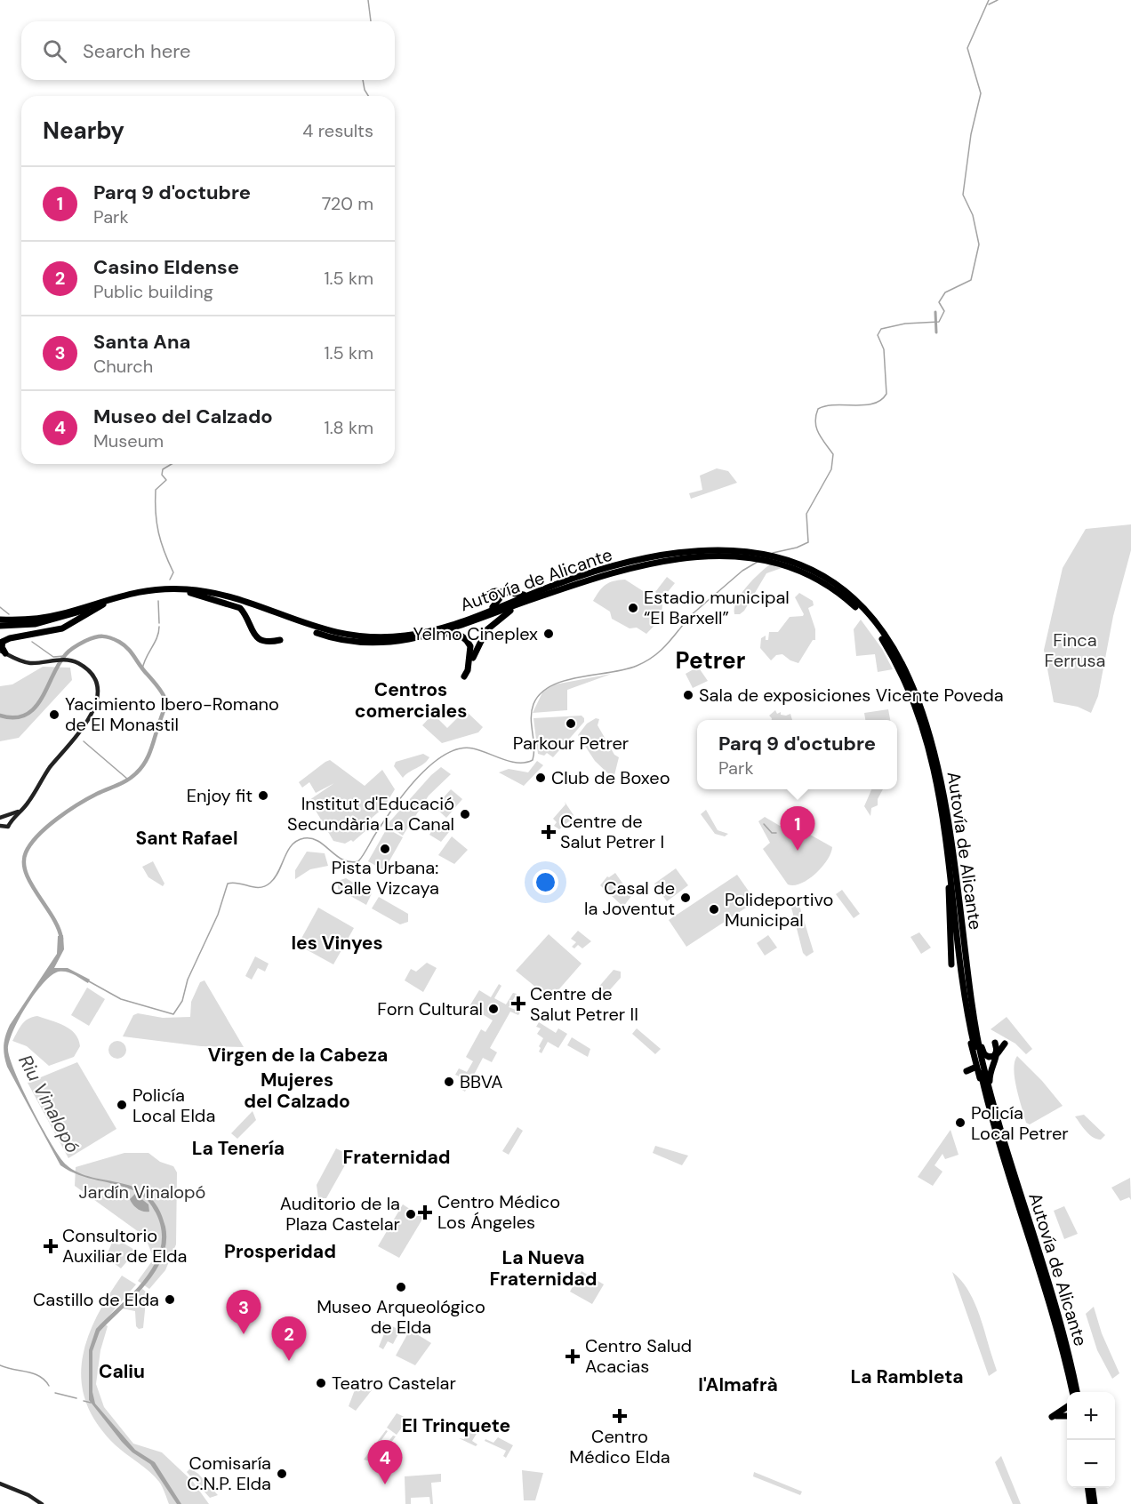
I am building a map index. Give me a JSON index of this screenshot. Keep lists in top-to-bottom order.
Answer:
{
  "streets": {
    "highway": ["Autovía de Alicante"]
  },
  "districts": [
    "Petrer",
    "Centros comerciales",
    "Sant Rafael",
    "les Vinyes",
    "Virgen de la Cabeza",
    "Mujeres del Calzado",
    "La Tenería",
    "Fraternidad",
    "Prosperidad",
    "La Nueva Fraternidad",
    "Caliu",
    "La Rambleta",
    "l'Almafrà",
    "El Trinquete"
  ],
  "water": ["Riu Vinalopó"],
  "parks": ["Finca Ferrusa", "Jardín Vinalopó"],
  "places": {
    "other": [
      "Estadio municipal “El Barxell”",
      "Yelmo Cineplex",
      "Sala de exposiciones Vicente Poveda",
      "Yacimiento Ibero-Romano de El Monastil",
      "Parkour Petrer",
      "Club de Boxeo",
      "Enjoy fit",
      "Institut d'Educació Secundària La Canal",
      "Pista Urbana: Calle Vizcaya",
      "Casal de la Joventut",
      "Polideportivo Municipal",
      "Forn Cultural",
      "BBVA",
      "Policía Local Elda",
      "Policía Local Petrer",
      "Auditorio de la Plaza Castelar",
      "Museo Arqueológico de Elda",
      "Castillo de Elda",
      "Teatro Castelar",
      "Comisaría C.N.P. Elda"
    ],
    "health": [
      "Centre de Salut Petrer I",
      "Centre de Salut Petrer II",
      "Centro Médico Los Ángeles",
      "Consultorio Auxiliar de Elda",
      "Centro Salud Acacias",
      "Centro Médico Elda"
    ]
  },
  "page": {
    "search": "Search here",
    "heading": ["Nearby", "4 results"],
    "list": [
      {
        "mark": "1",
        "name": "Parq 9 d'octubre",
        "note": "Park",
        "value": "720 m"
      },
      {
        "mark": "2",
        "name": "Casino Eldense",
        "note": "Public building",
        "value": "1.5 km"
      },
      {
        "mark": "3",
        "name": "Santa Ana",
        "note": "Church",
        "value": "1.5 km"
      },
      {
        "mark": "4",
        "name": "Museo del Calzado",
        "note": "Museum",
        "value": "1.8 km"
      }
    ],
    "popup": ["Parq 9 d'octubre", "Park"],
    "pins": [
      "1",
      "3",
      "2",
      "4"
    ],
    "map_buttons": ["+", "−"]
  }
}
